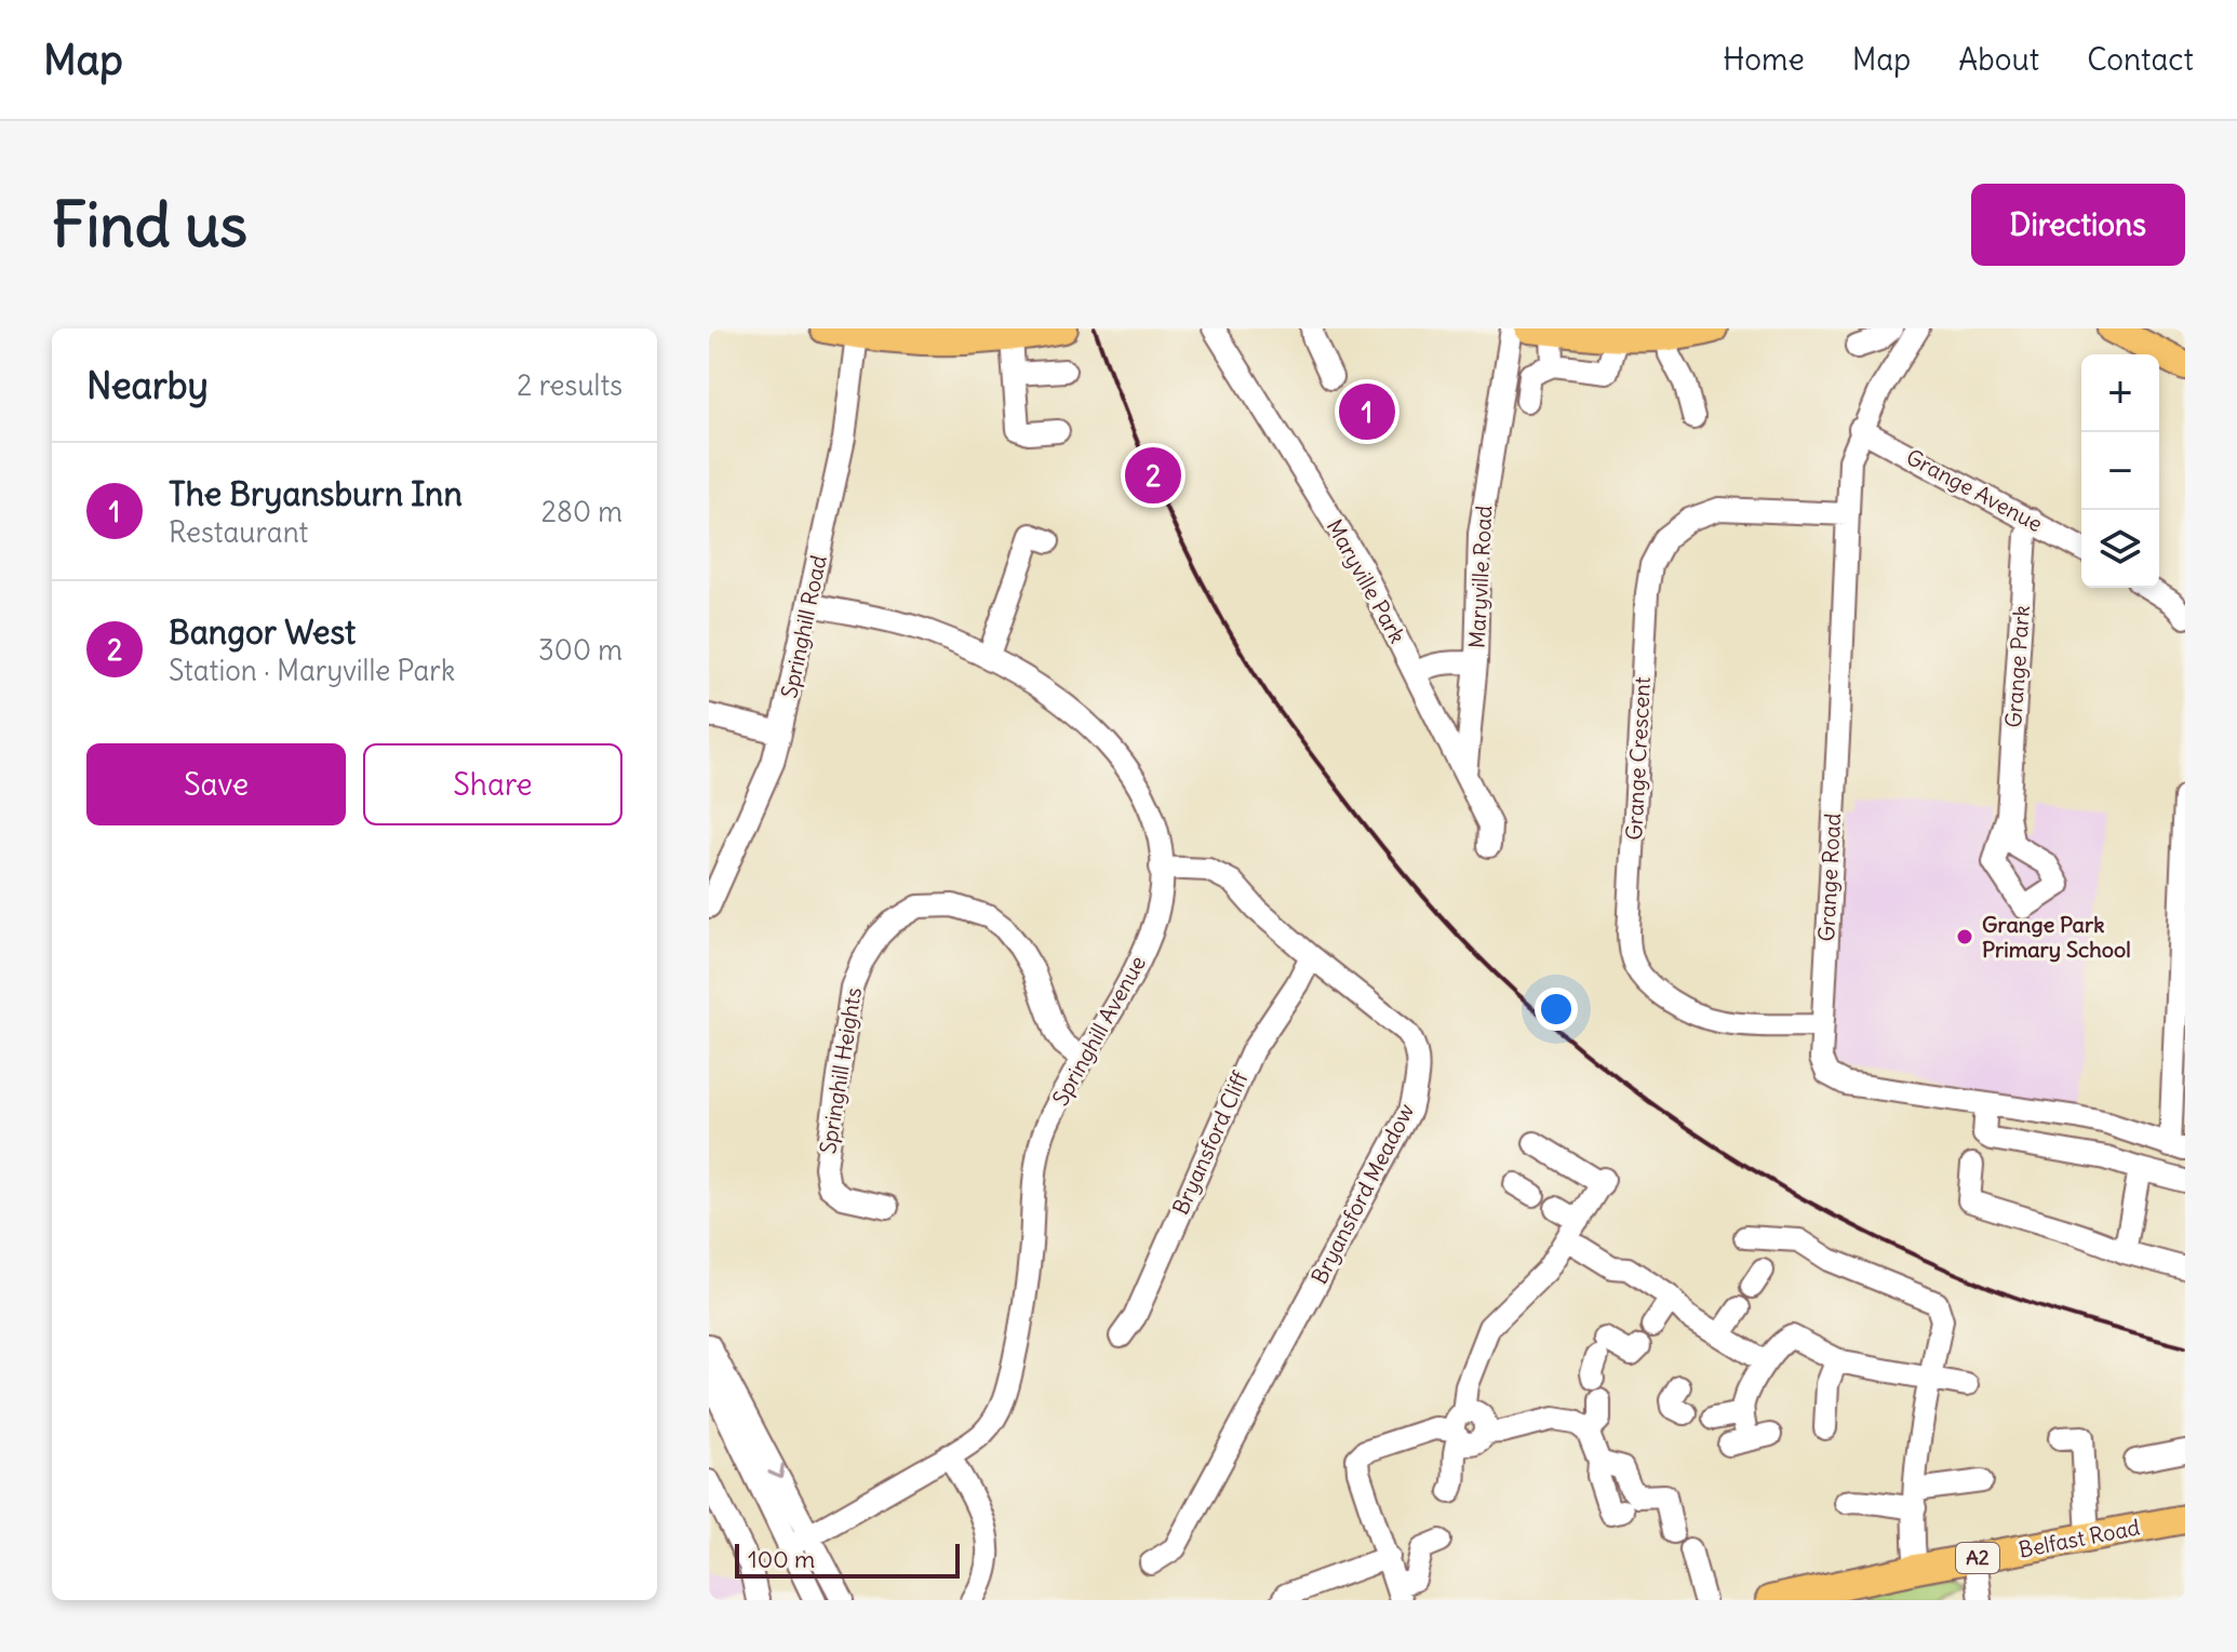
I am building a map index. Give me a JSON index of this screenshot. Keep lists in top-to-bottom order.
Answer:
{
  "streets": {
    "main road": ["Belfast Road", "A2"],
    "street": [
      "Grange Avenue",
      "Maryville Road",
      "Maryville Park",
      "Springhill Road",
      "Grange Park",
      "Grange Crescent",
      "Grange Road",
      "Springhill Avenue",
      "Springhill Heights",
      "Bryansford Cliff",
      "Bryansford Meadow"
    ]
  },
  "crossings": [
    ["Grange Avenue", "Grange Park"],
    ["Grange Avenue", "Grange Road"],
    ["Maryville Road", "Maryville Park"],
    ["Springhill Road", "Springhill Avenue"],
    ["Grange Crescent", "Grange Road"],
    ["Springhill Avenue", "Springhill Heights"],
    ["Springhill Avenue", "Bryansford Meadow"],
    ["Bryansford Cliff", "Bryansford Meadow"]
  ],
  "places": ["Grange Park Primary School"],
  "scale_bar": "100 m",
  "page": {
    "header": "Map",
    "nav": [
      "Home",
      "Map",
      "About",
      "Contact"
    ],
    "buttons": [
      "Directions",
      ["Save", "Share"]
    ],
    "title": "Find us",
    "heading": ["Nearby", "2 results"],
    "map_buttons": ["+", "−"],
    "pins": ["1", "2"],
    "list": [
      {
        "mark": "1",
        "name": "The Bryansburn Inn",
        "note": "Restaurant",
        "value": "280 m"
      },
      {
        "mark": "2",
        "name": "Bangor West",
        "note": "Station · Maryville Park",
        "value": "300 m"
      }
    ],
    "scale": "100 m"
  }
}
